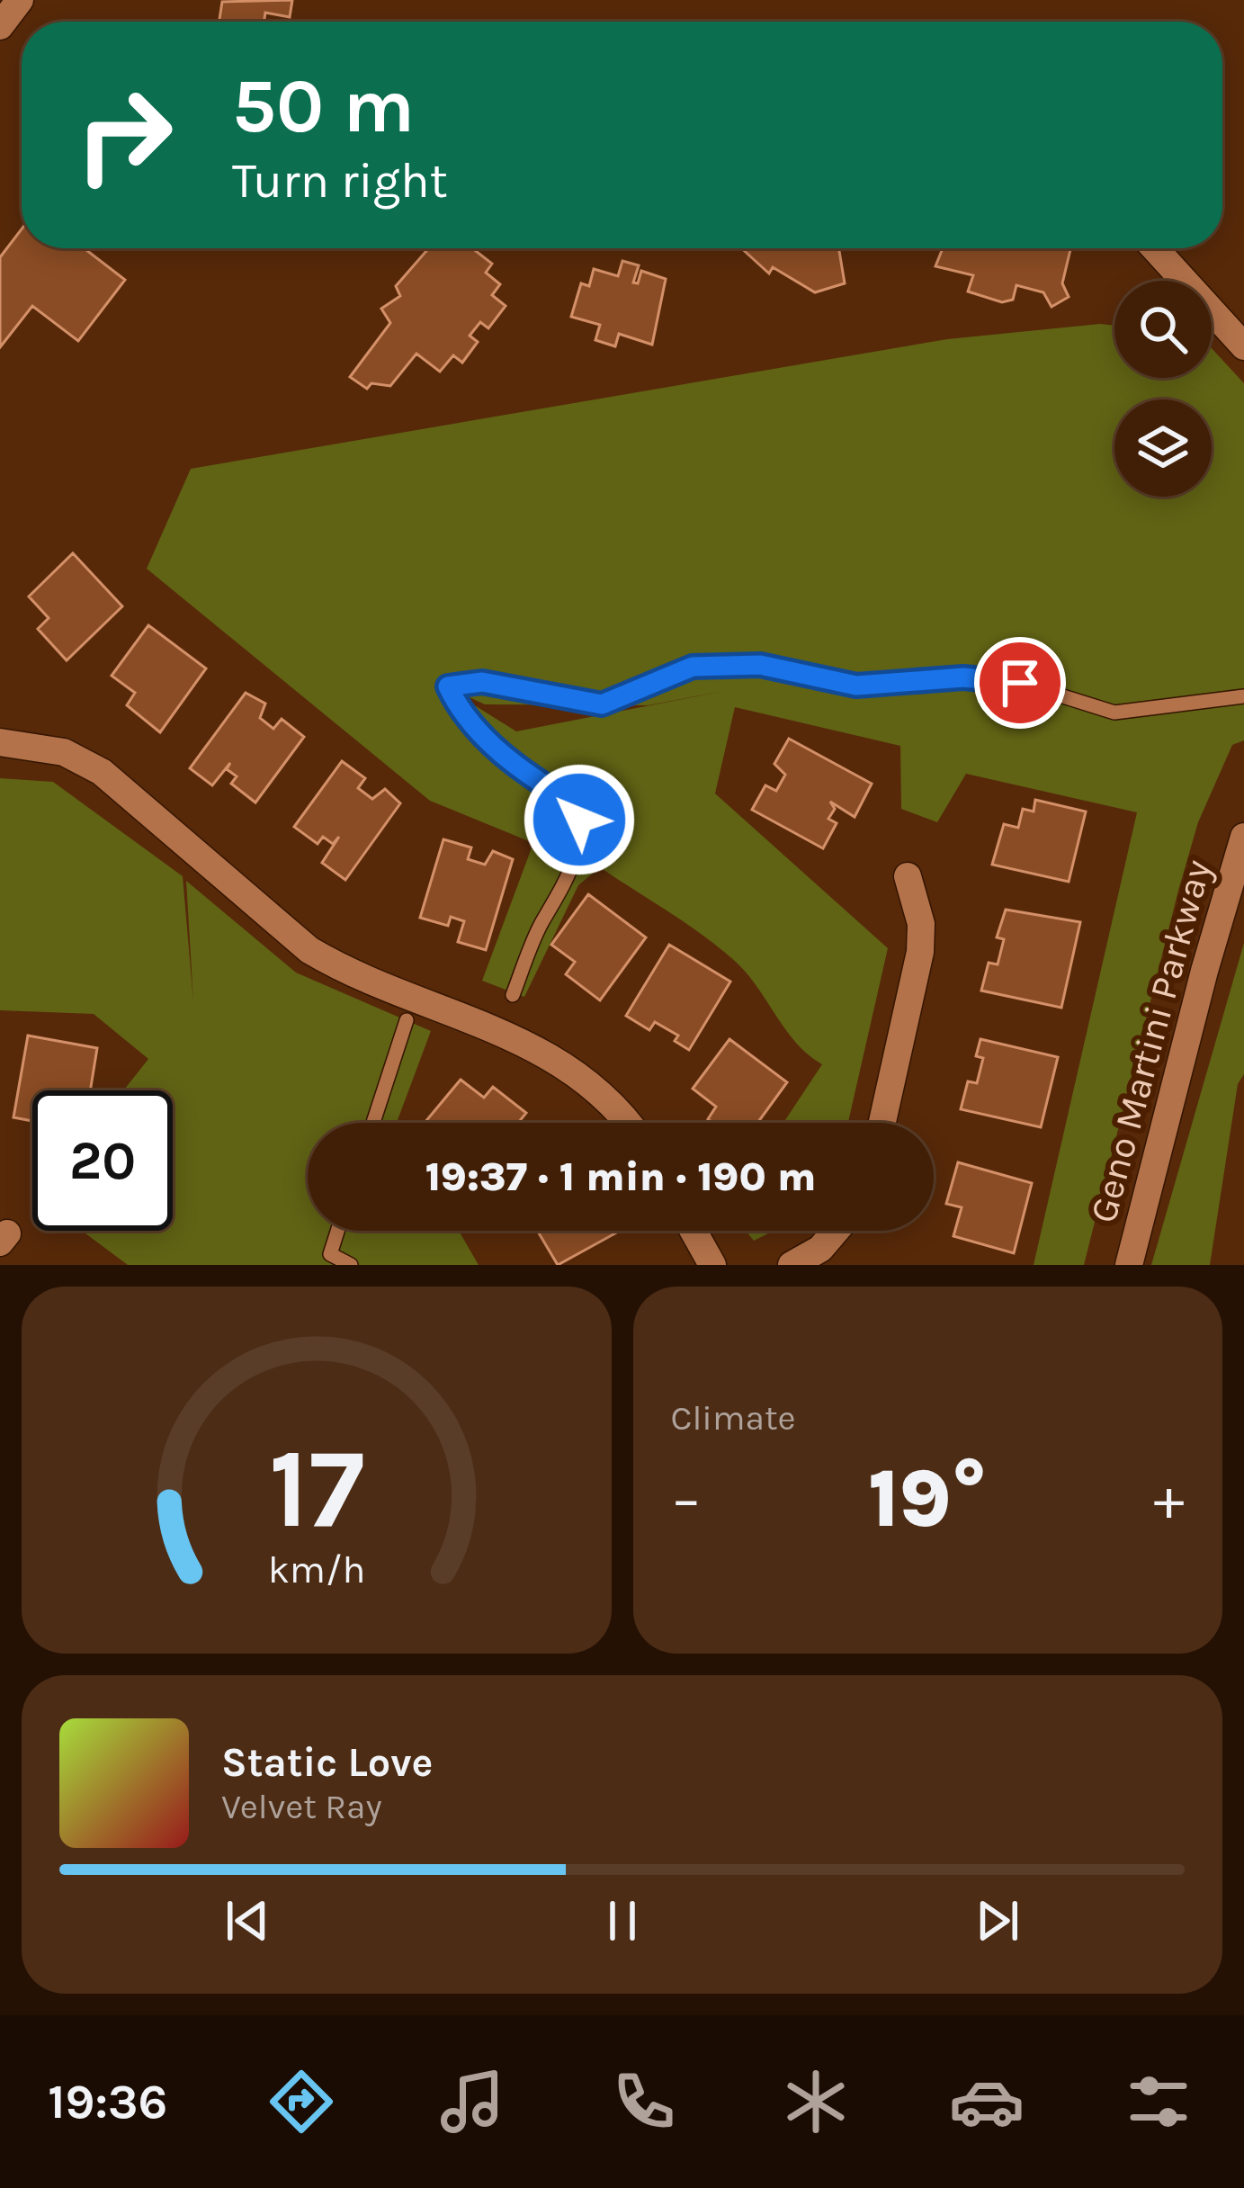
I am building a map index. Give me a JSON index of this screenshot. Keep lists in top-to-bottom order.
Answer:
{
  "streets": {
    "street": ["Geno Martini Parkway"]
  },
  "page": {
    "turn": ["50 m", "Turn right"],
    "limit": "20",
    "trip": "19:37 · 1 min · 190 m",
    "tile": "Climate",
    "heat": ["−", "19°", "+"],
    "song": ["Static Love", "Velvet Ray"],
    "tabs": "19:36",
    "gauge": ["17", "km/h"]
  }
}
